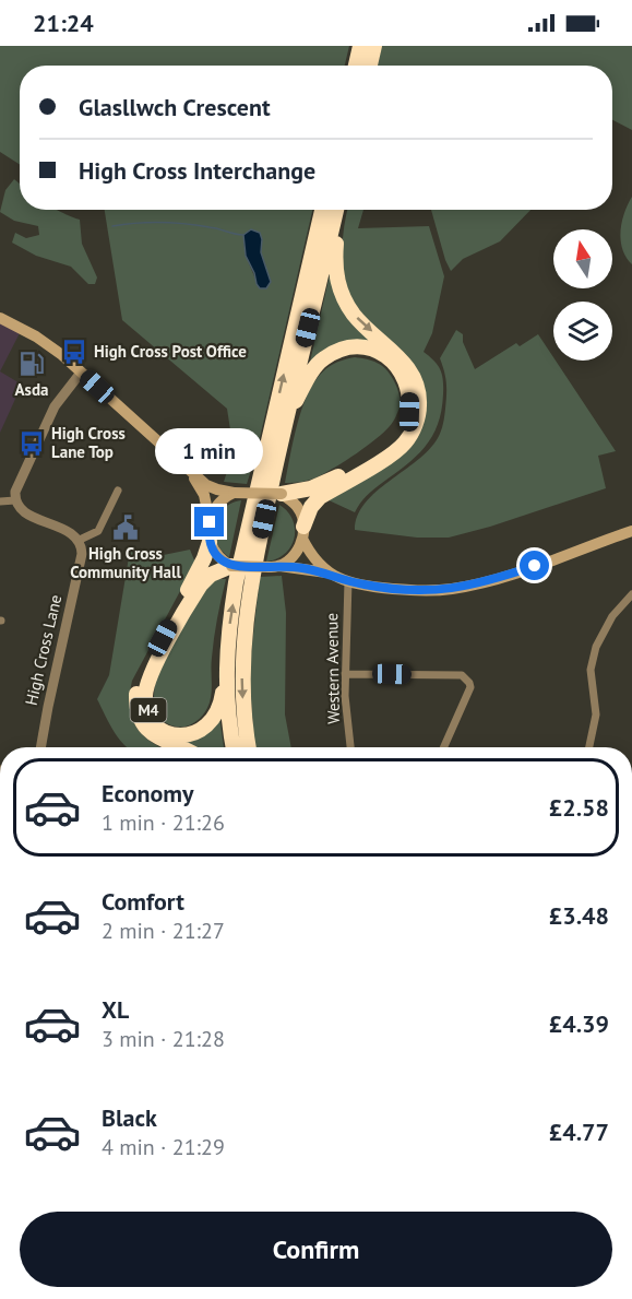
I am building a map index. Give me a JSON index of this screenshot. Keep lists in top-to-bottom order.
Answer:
{
  "streets": {
    "highway": ["M4"],
    "street": ["High Cross Lane", "Western Avenue"]
  },
  "places": {
    "bus stop": ["High Cross Post Office", "High Cross Lane Top"],
    "fuel station": ["Asda"],
    "public building": ["High Cross Community Hall"]
  },
  "north": "top",
  "page": {
    "status": "21:24",
    "banner": ["Glasllwch Crescent", "High Cross Interchange"],
    "bubble": "1 min",
    "list": [
      {
        "name": "Economy",
        "note": "1 min · 21:26",
        "value": "£2.58"
      },
      {
        "name": "Comfort",
        "note": "2 min · 21:27",
        "value": "£3.48"
      },
      {
        "name": "XL",
        "note": "3 min · 21:28",
        "value": "£4.39"
      },
      {
        "name": "Black",
        "note": "4 min · 21:29",
        "value": "£4.77"
      }
    ],
    "buttons": "Confirm"
  }
}
